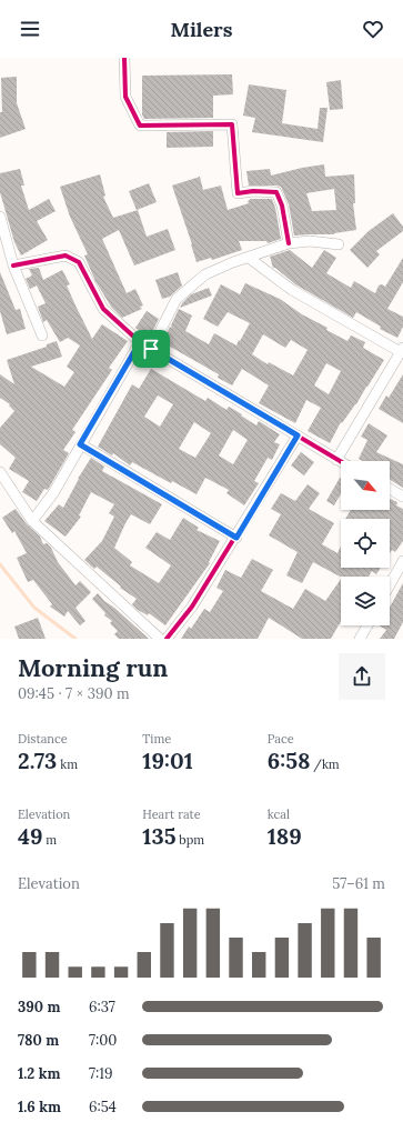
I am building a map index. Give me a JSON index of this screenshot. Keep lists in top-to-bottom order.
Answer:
{
  "north": "bottom right",
  "page": {
    "header": "Milers",
    "heading": ["Morning run", "09:45 · 7 × 390 m"],
    "stats": [
      ["Distance", "2.73 km"],
      ["Time", "19:01"],
      ["Pace", "6:58 /km"],
      ["Elevation", "49 m"],
      ["Heart rate", "135 bpm"],
      ["kcal", "189"]
    ],
    "chart": ["Elevation", "57–61 m"],
    "list": [
      {
        "name": "390 m",
        "note": "6:37"
      },
      {
        "name": "780 m",
        "note": "7:00"
      },
      {
        "name": "1.2 km",
        "note": "7:19"
      },
      {
        "name": "1.6 km",
        "note": "6:54"
      }
    ]
  }
}
